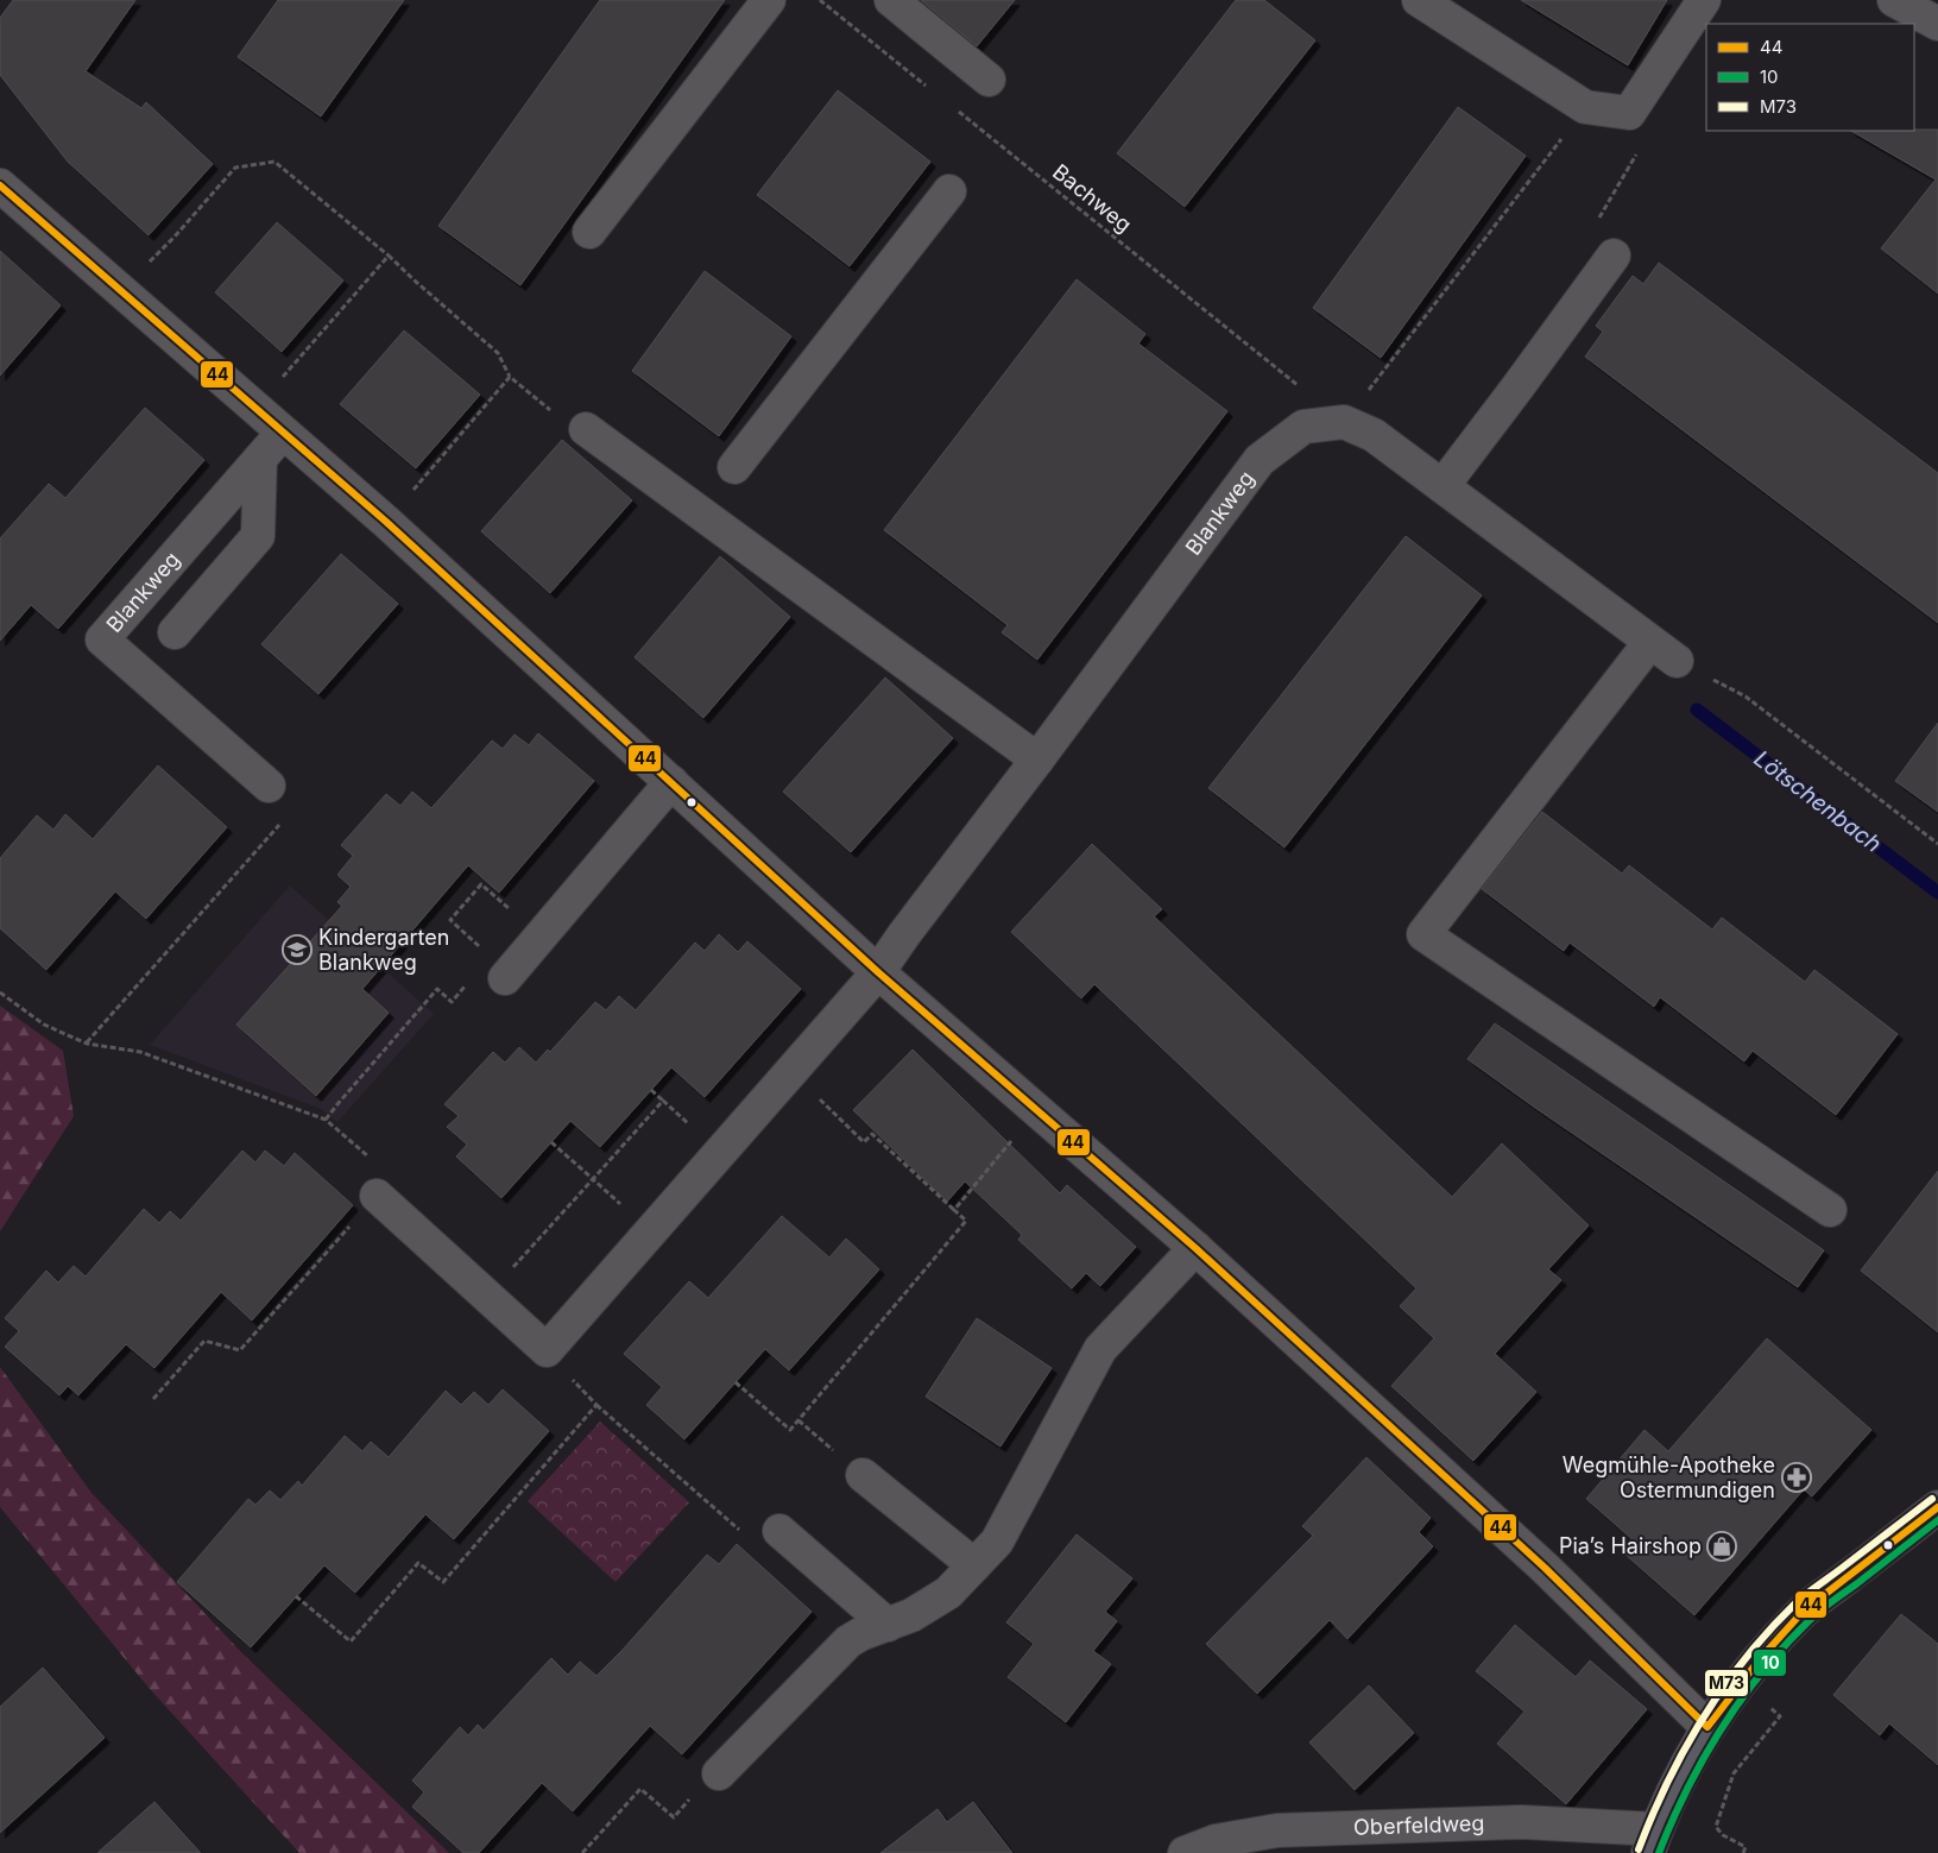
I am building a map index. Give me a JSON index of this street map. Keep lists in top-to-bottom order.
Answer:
{
  "streets": {
    "street": ["Blankweg", "Oberfeldweg"],
    "path": ["Bachweg"]
  },
  "crossings": [
    ["Bachweg", "Blankweg"]
  ],
  "water": ["Lötschenbach"],
  "places": {
    "school or university": ["Kindergarten Blankweg"],
    "pharmacy": ["Wegmühle-Apotheke Ostermundigen"],
    "shop": ["Pia’s Hairshop"]
  },
  "lines": ["transit line 44", "transit line M73", "transit line 10"],
  "legend": ["44", "10", "M73"]
}
